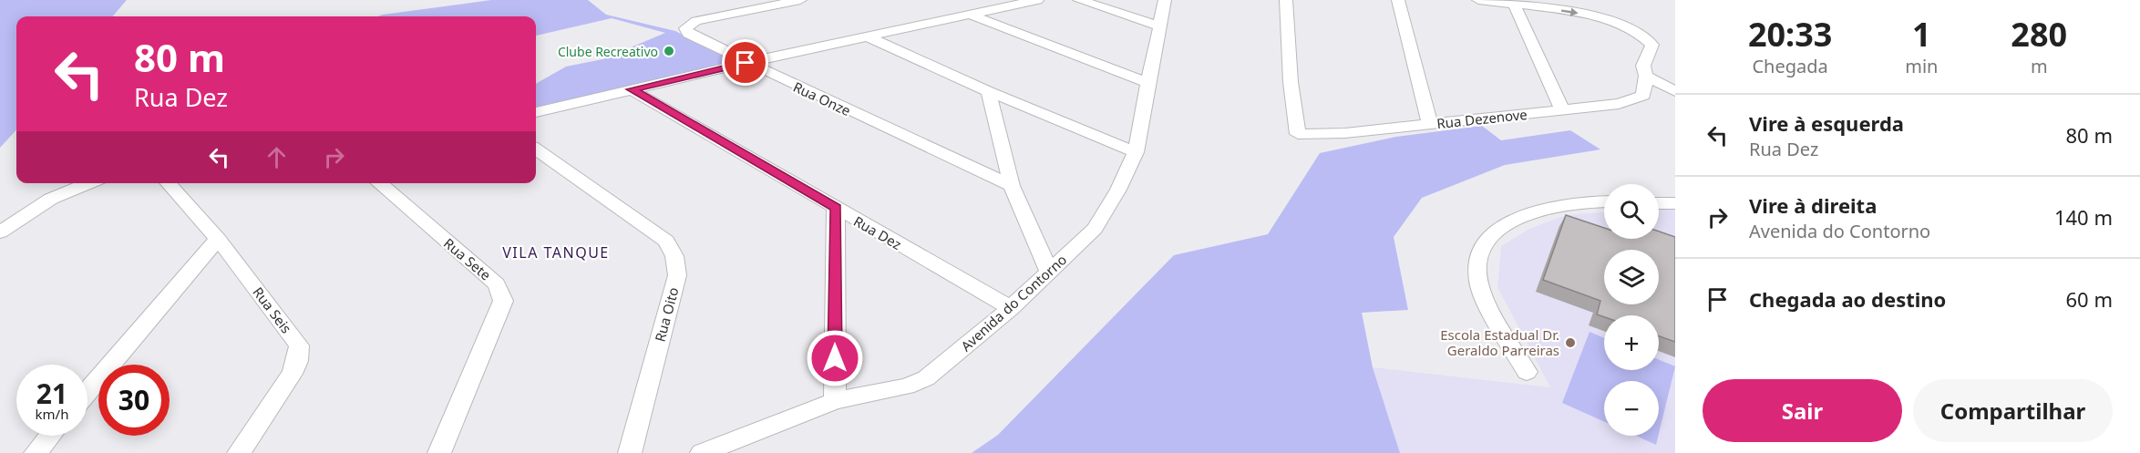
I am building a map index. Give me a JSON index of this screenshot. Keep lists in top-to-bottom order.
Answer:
{
  "streets": {
    "street": [
      "Rua Onze",
      "Rua Dezenove",
      "Rua Dez",
      "Rua Sete",
      "Avenida do Contorno",
      "Rua Seis",
      "Rua Oito"
    ]
  },
  "crossings": [
    ["Rua Dez", "Avenida do Contorno"]
  ],
  "districts": ["VILA TANQUE"],
  "places": ["Clube Recreativo", "Escola Estadual Dr. Geraldo Parreiras"],
  "page": {
    "eta": [
      "20:33",
      "Chegada",
      "1",
      "min",
      "280",
      "m"
    ],
    "turn": ["80 m", "Rua Dez"],
    "list": [
      {
        "name": "Vire à esquerda",
        "note": "Rua Dez",
        "value": "80 m"
      },
      {
        "name": "Vire à direita",
        "note": "Avenida do Contorno",
        "value": "140 m"
      },
      {
        "name": "Chegada ao destino",
        "value": "60 m"
      }
    ],
    "map_buttons": ["+", "−"],
    "speed": "21 km/h",
    "limit": "30",
    "buttons": ["Sair", "Compartilhar"]
  }
}
